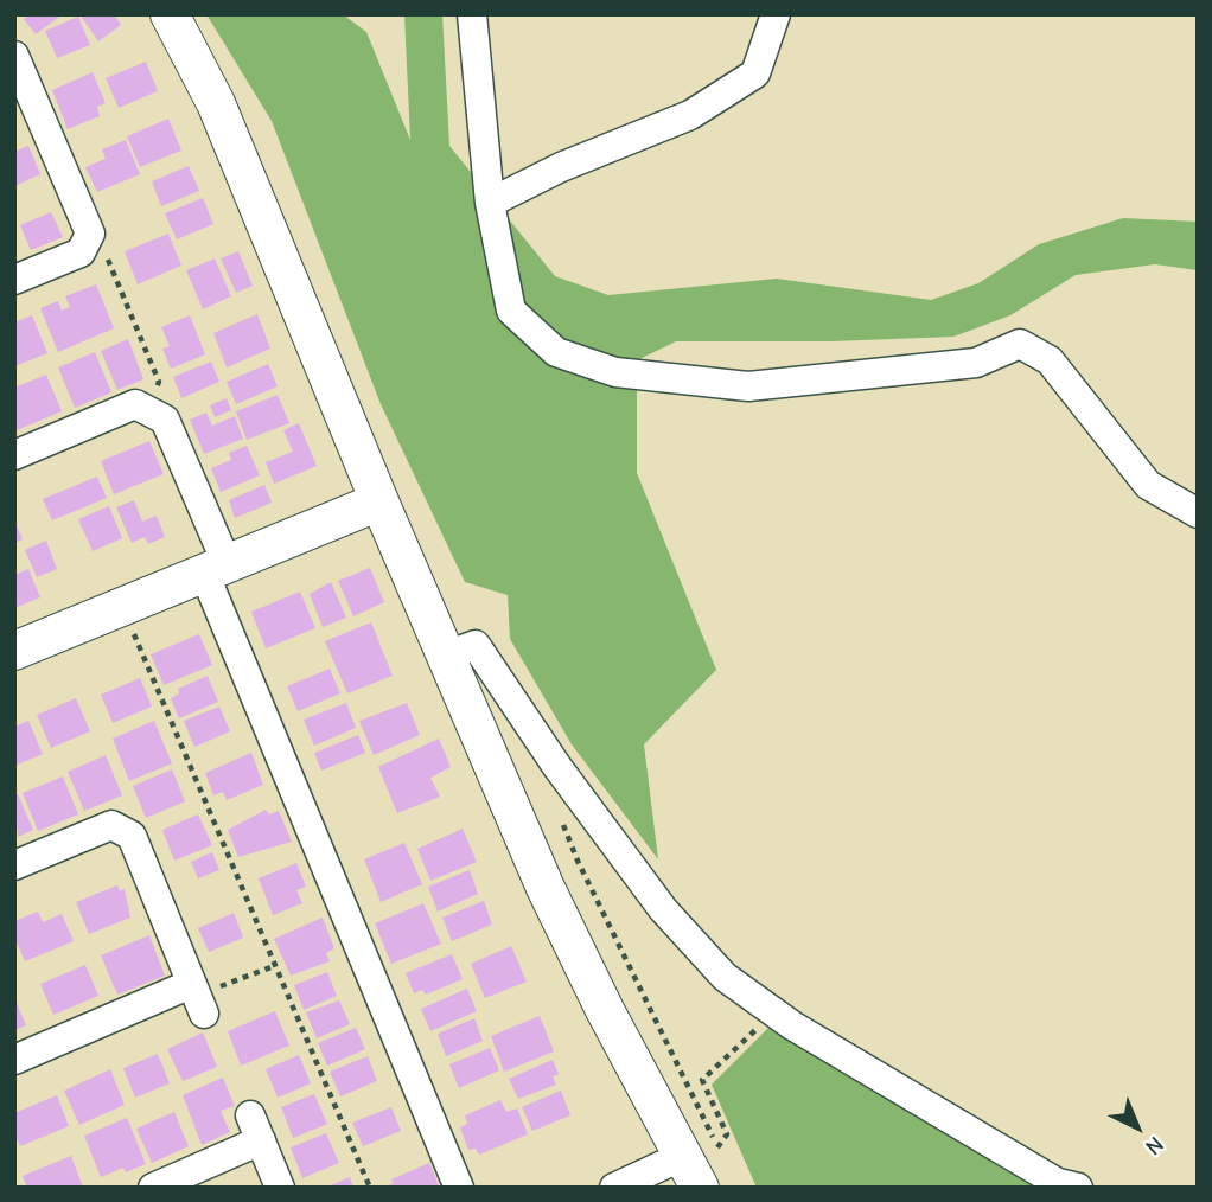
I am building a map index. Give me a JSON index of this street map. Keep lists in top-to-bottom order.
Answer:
{
  "north": "bottom right"
}
